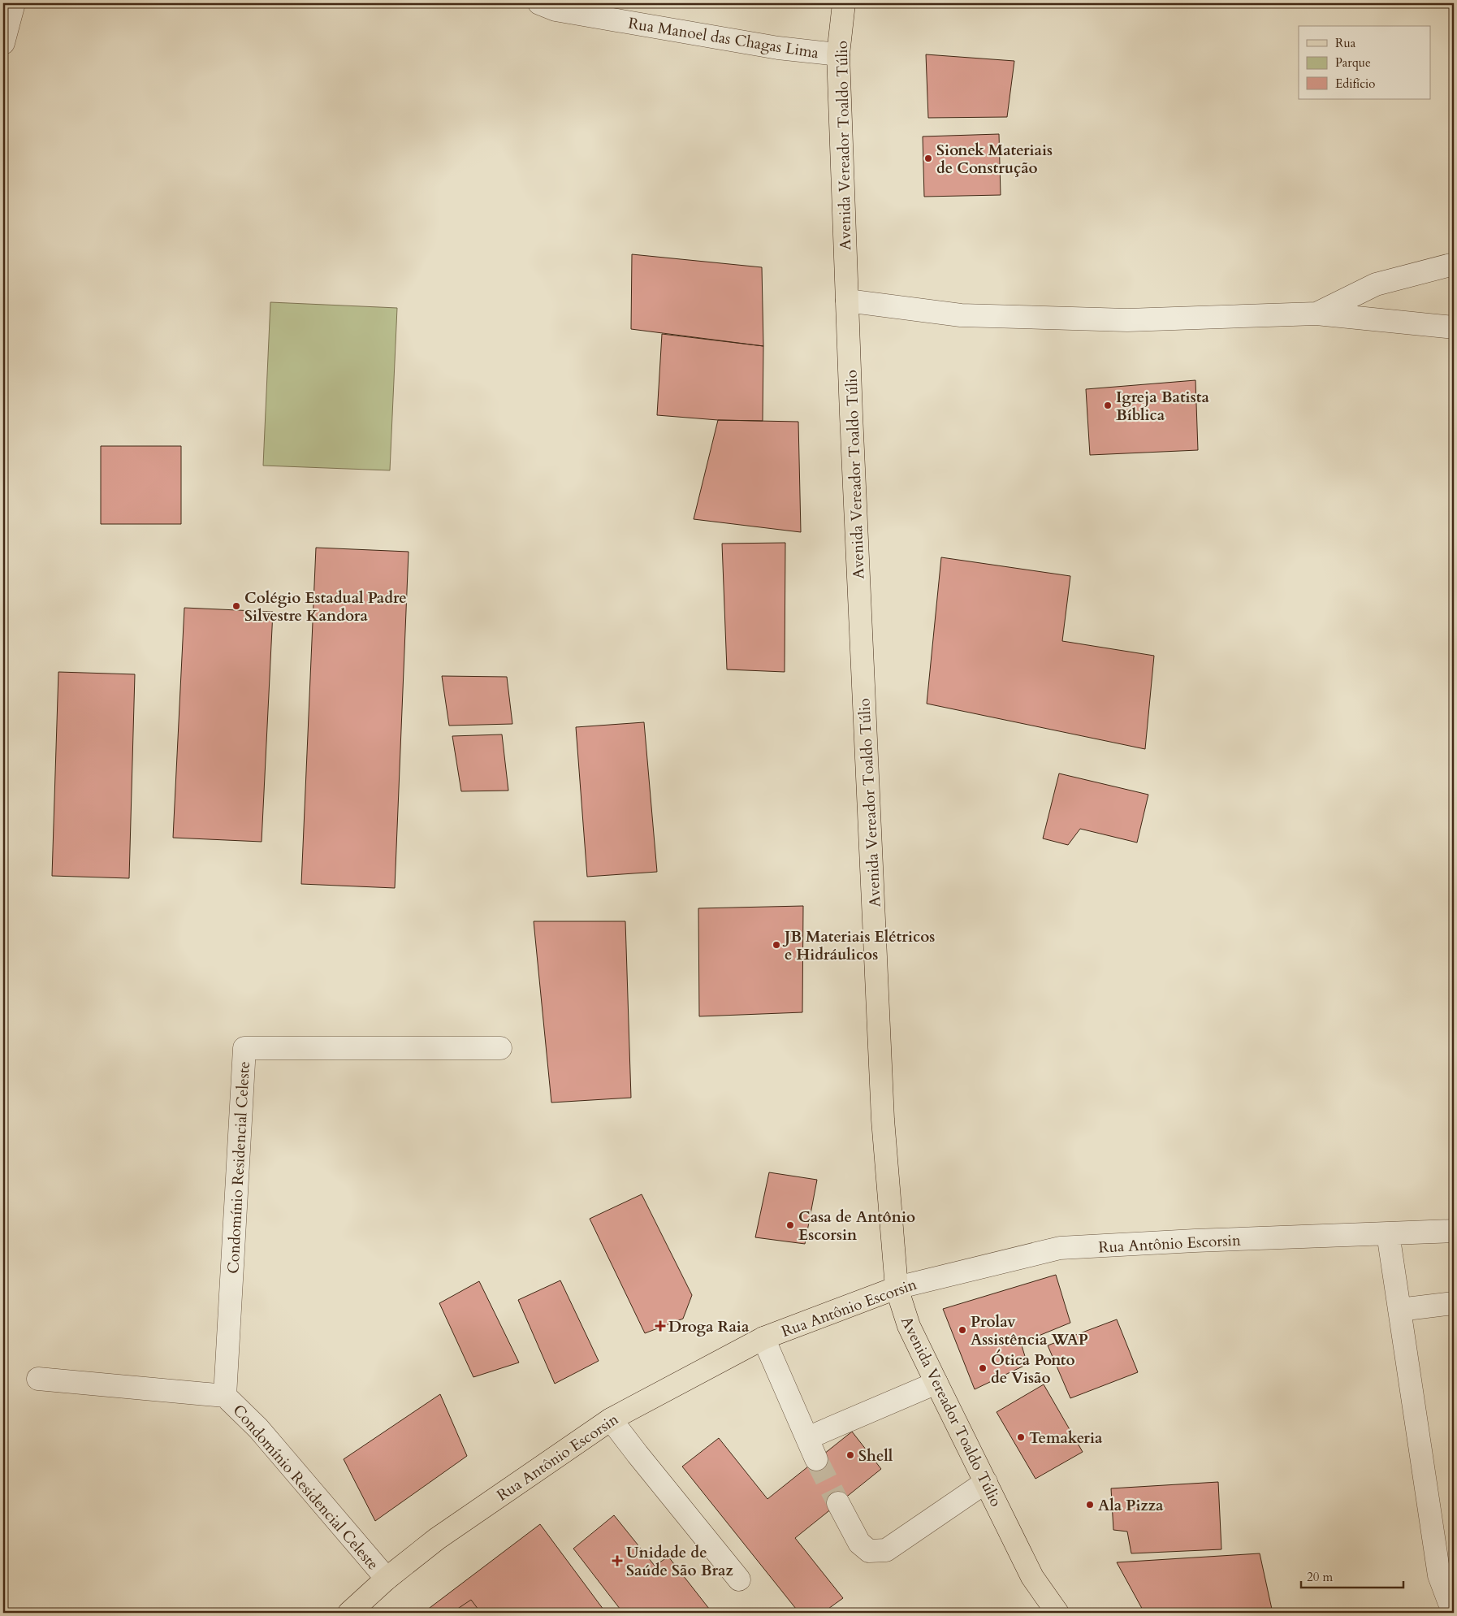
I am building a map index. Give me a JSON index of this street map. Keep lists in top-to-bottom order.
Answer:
{
  "streets": {
    "main road": ["Avenida Vereador Toaldo Túlio", "Rua Antônio Escorsin"],
    "street": ["Rua Manoel das Chagas Lima", "Condomínio Residencial Celeste"]
  },
  "crossings": [
    ["Rua Manoel das Chagas Lima", "Avenida Vereador Toaldo Túlio"],
    ["Avenida Vereador Toaldo Túlio", "Rua Antônio Escorsin"],
    ["Condomínio Residencial Celeste", "Rua Antônio Escorsin"]
  ],
  "places": {
    "other": [
      "Sionek Materiais de Construção",
      "Igreja Batista Bíblica",
      "Colégio Estadual Padre Silvestre Kandora",
      "JB Materiais Elétricos e Hidráulicos",
      "Casa de Antônio Escorsin",
      "Prolav Assistência WAP",
      "Ótica Ponto de Visão",
      "Temakeria",
      "Shell",
      "Ala Pizza"
    ],
    "health": ["Droga Raia", "Unidade de Saúde São Braz"]
  },
  "legend": ["Rua", "Parque", "Edifício"],
  "scale_bar": "20 m"
}
